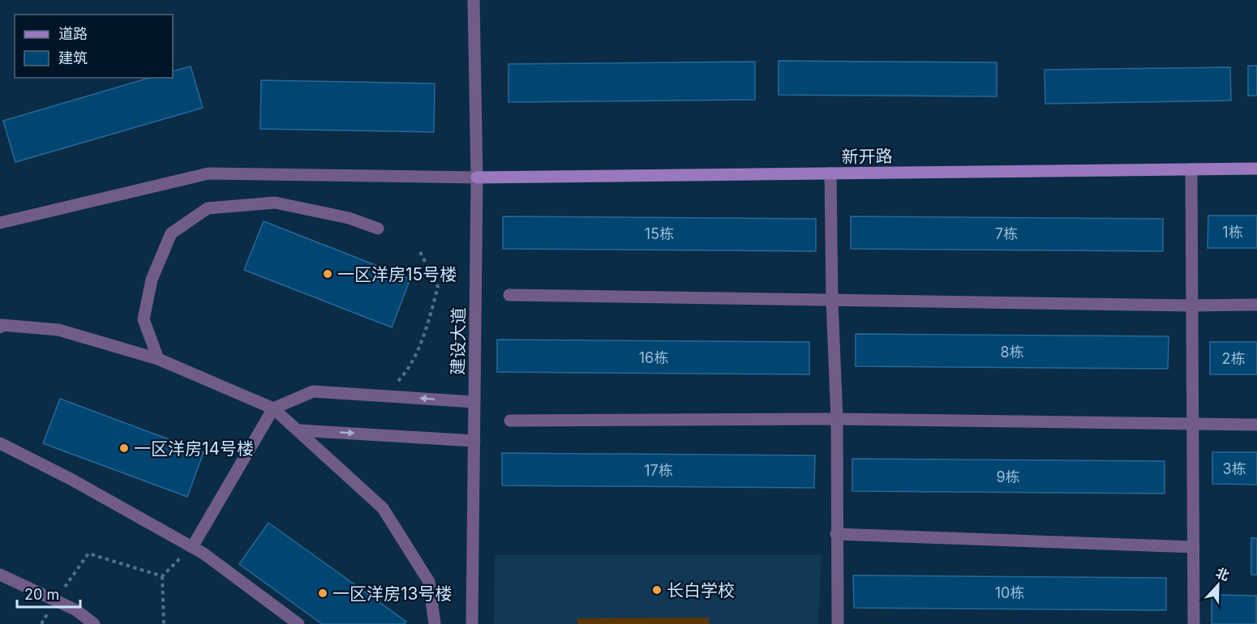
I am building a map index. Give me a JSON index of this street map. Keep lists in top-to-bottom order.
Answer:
{
  "streets": {
    "street": ["新开路", "建设大道"]
  },
  "crossings": [
    ["新开路", "建设大道"]
  ],
  "places": [
    "一区洋房15号楼",
    "一区洋房14号楼",
    "长白学校",
    "一区洋房13号楼"
  ],
  "house_numbers": [
    "1栋",
    "15栋",
    "7栋",
    "8栋",
    "16栋",
    "2栋",
    "3栋",
    "17栋",
    "9栋",
    "10栋"
  ],
  "legend": ["道路", "建筑"],
  "scale_bar": "20 m",
  "north": "top"
}
